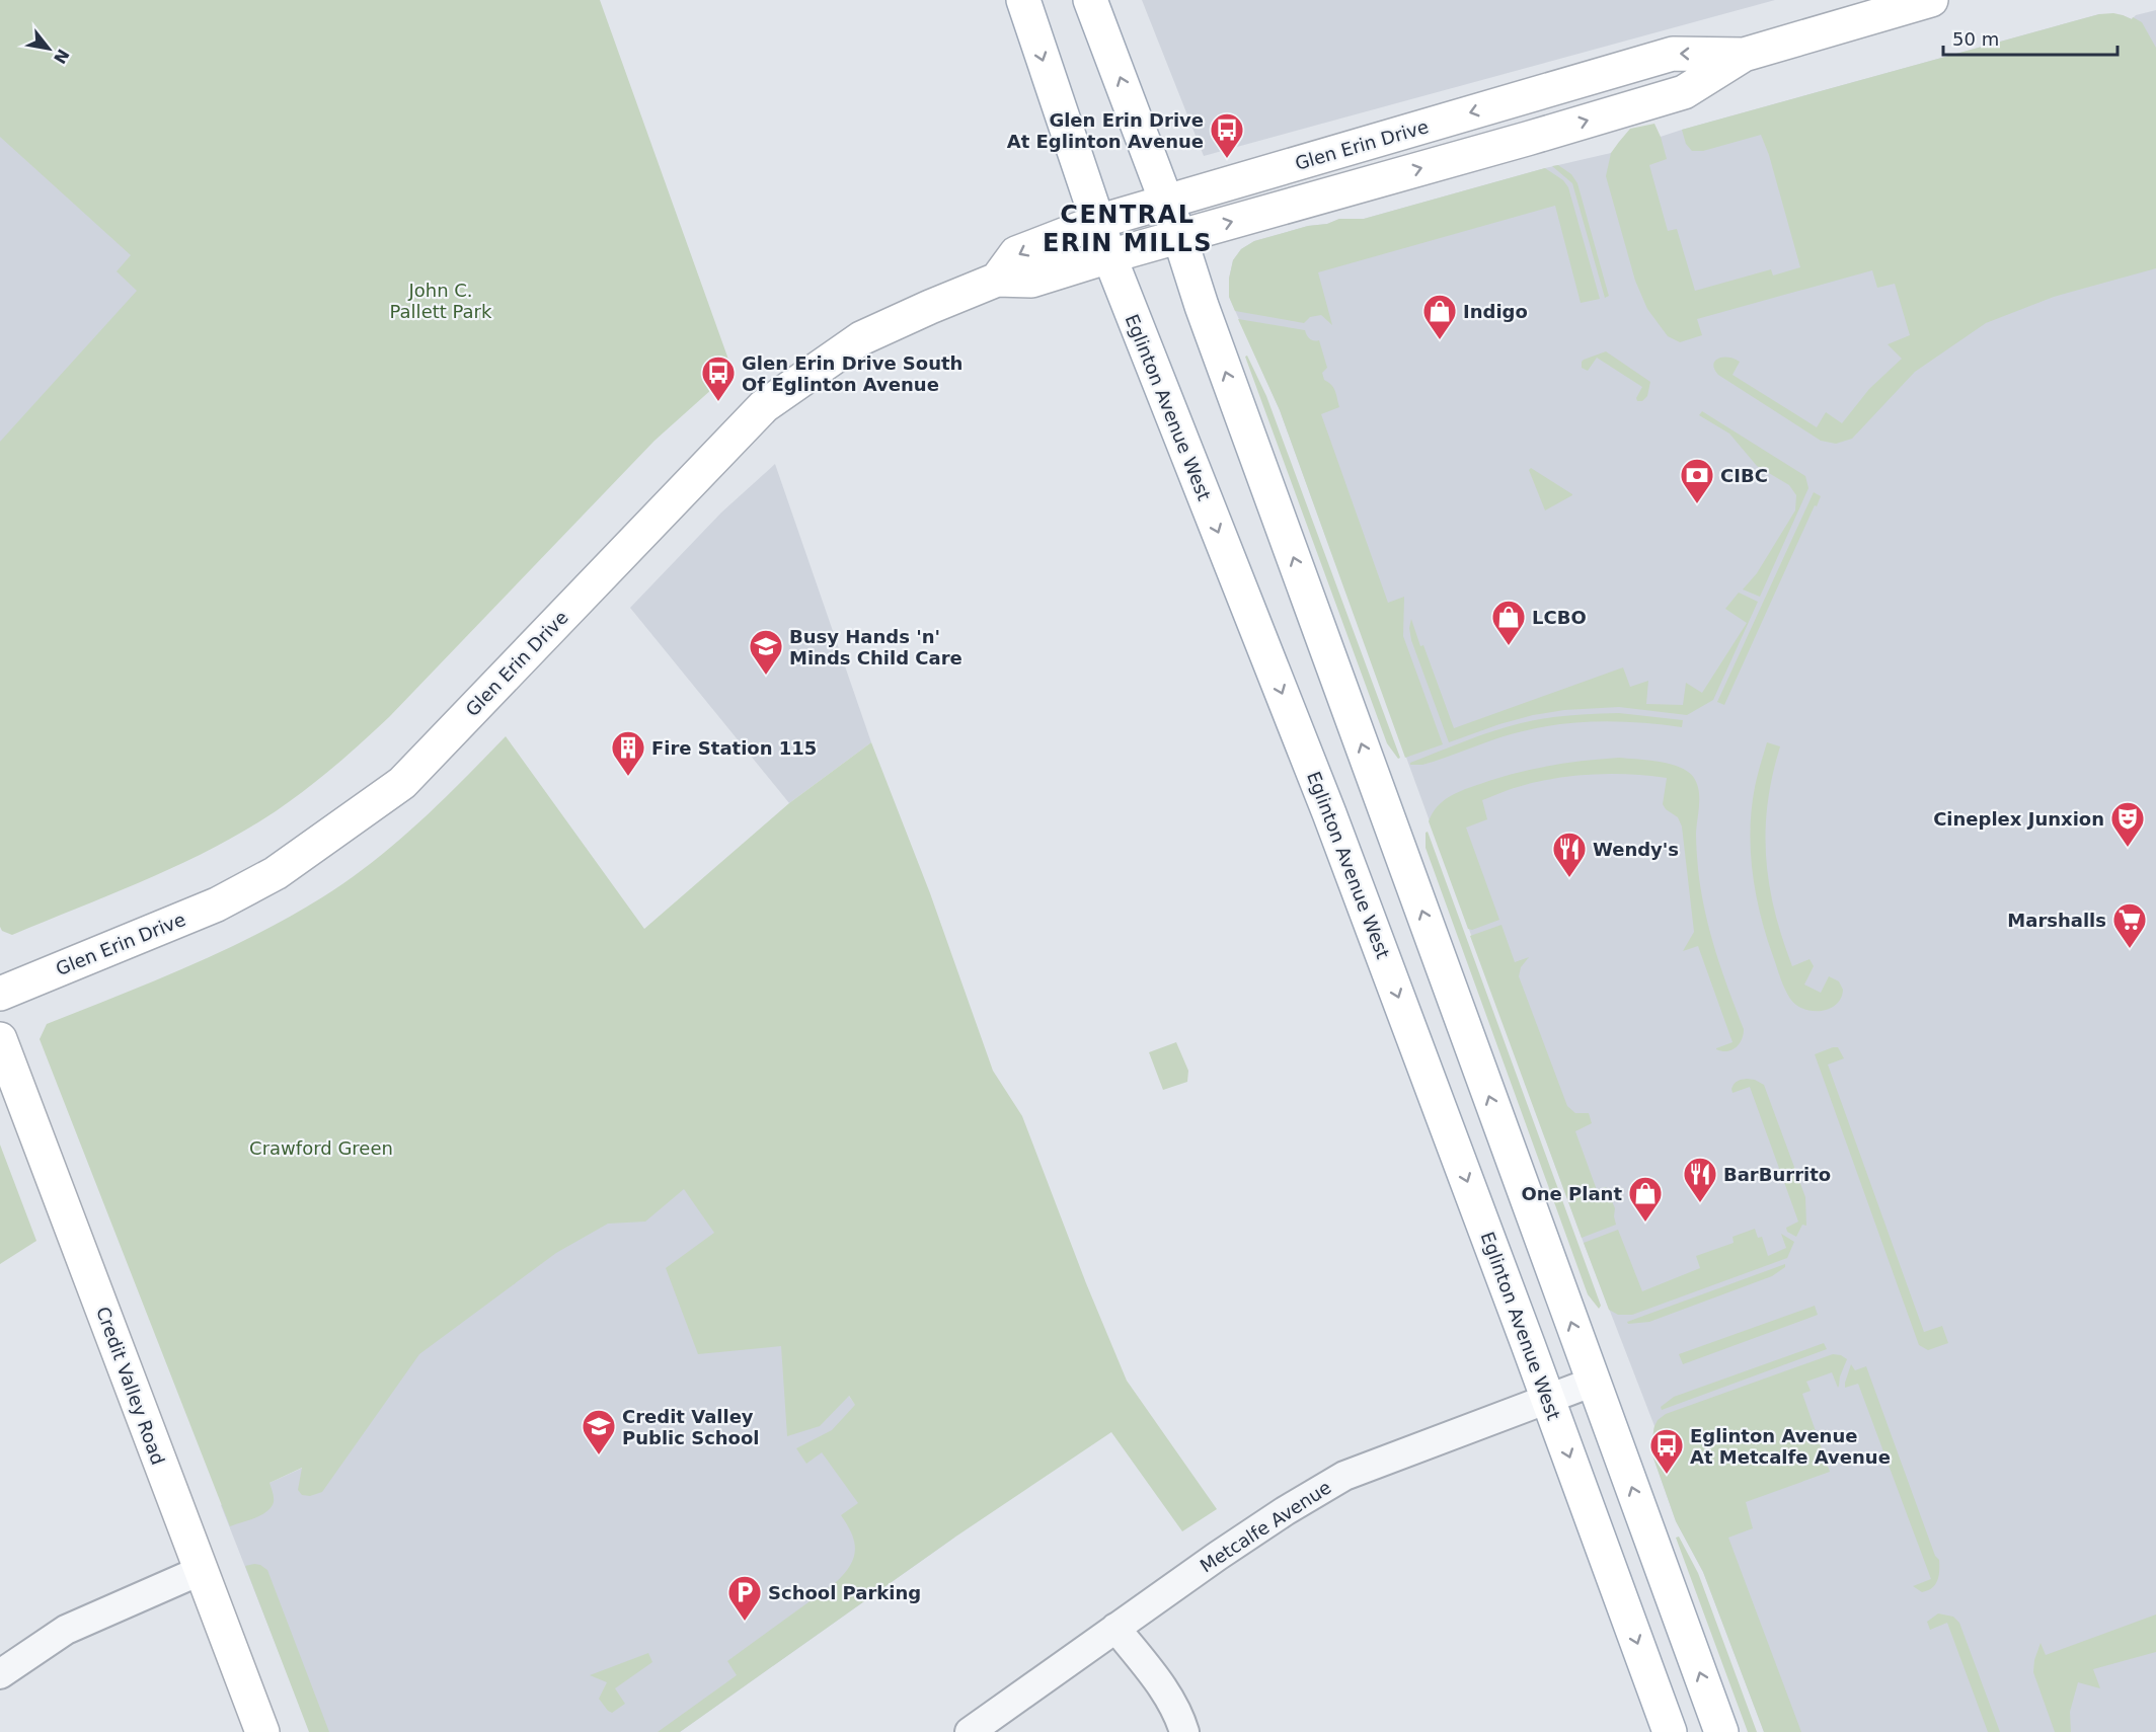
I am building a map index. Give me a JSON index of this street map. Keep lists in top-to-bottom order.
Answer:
{
  "streets": {
    "street": [
      "Glen Erin Drive",
      "Eglinton Avenue West",
      "Credit Valley Road",
      "Metcalfe Avenue"
    ]
  },
  "crossings": [
    ["Glen Erin Drive", "Eglinton Avenue West"],
    ["Eglinton Avenue West", "Metcalfe Avenue"]
  ],
  "districts": ["CENTRAL ERIN MILLS"],
  "parks": ["John C. Pallett Park", "Crawford Green"],
  "places": {
    "bus stop": ["Glen Erin Drive At Eglinton Avenue", "Glen Erin Drive South Of Eglinton Avenue", "Eglinton Avenue At Metcalfe Avenue"],
    "shop": ["Indigo", "LCBO", "One Plant"],
    "bank": ["CIBC"],
    "school or university": ["Busy Hands 'n' Minds Child Care", "Credit Valley Public School"],
    "building": ["Fire Station 115"],
    "theatre": ["Cineplex Junxion"],
    "restaurant": ["Wendy's", "BarBurrito"],
    "supermarket": ["Marshalls"],
    "parking": ["School Parking"]
  },
  "scale_bar": "50 m",
  "north": "bottom right"
}
